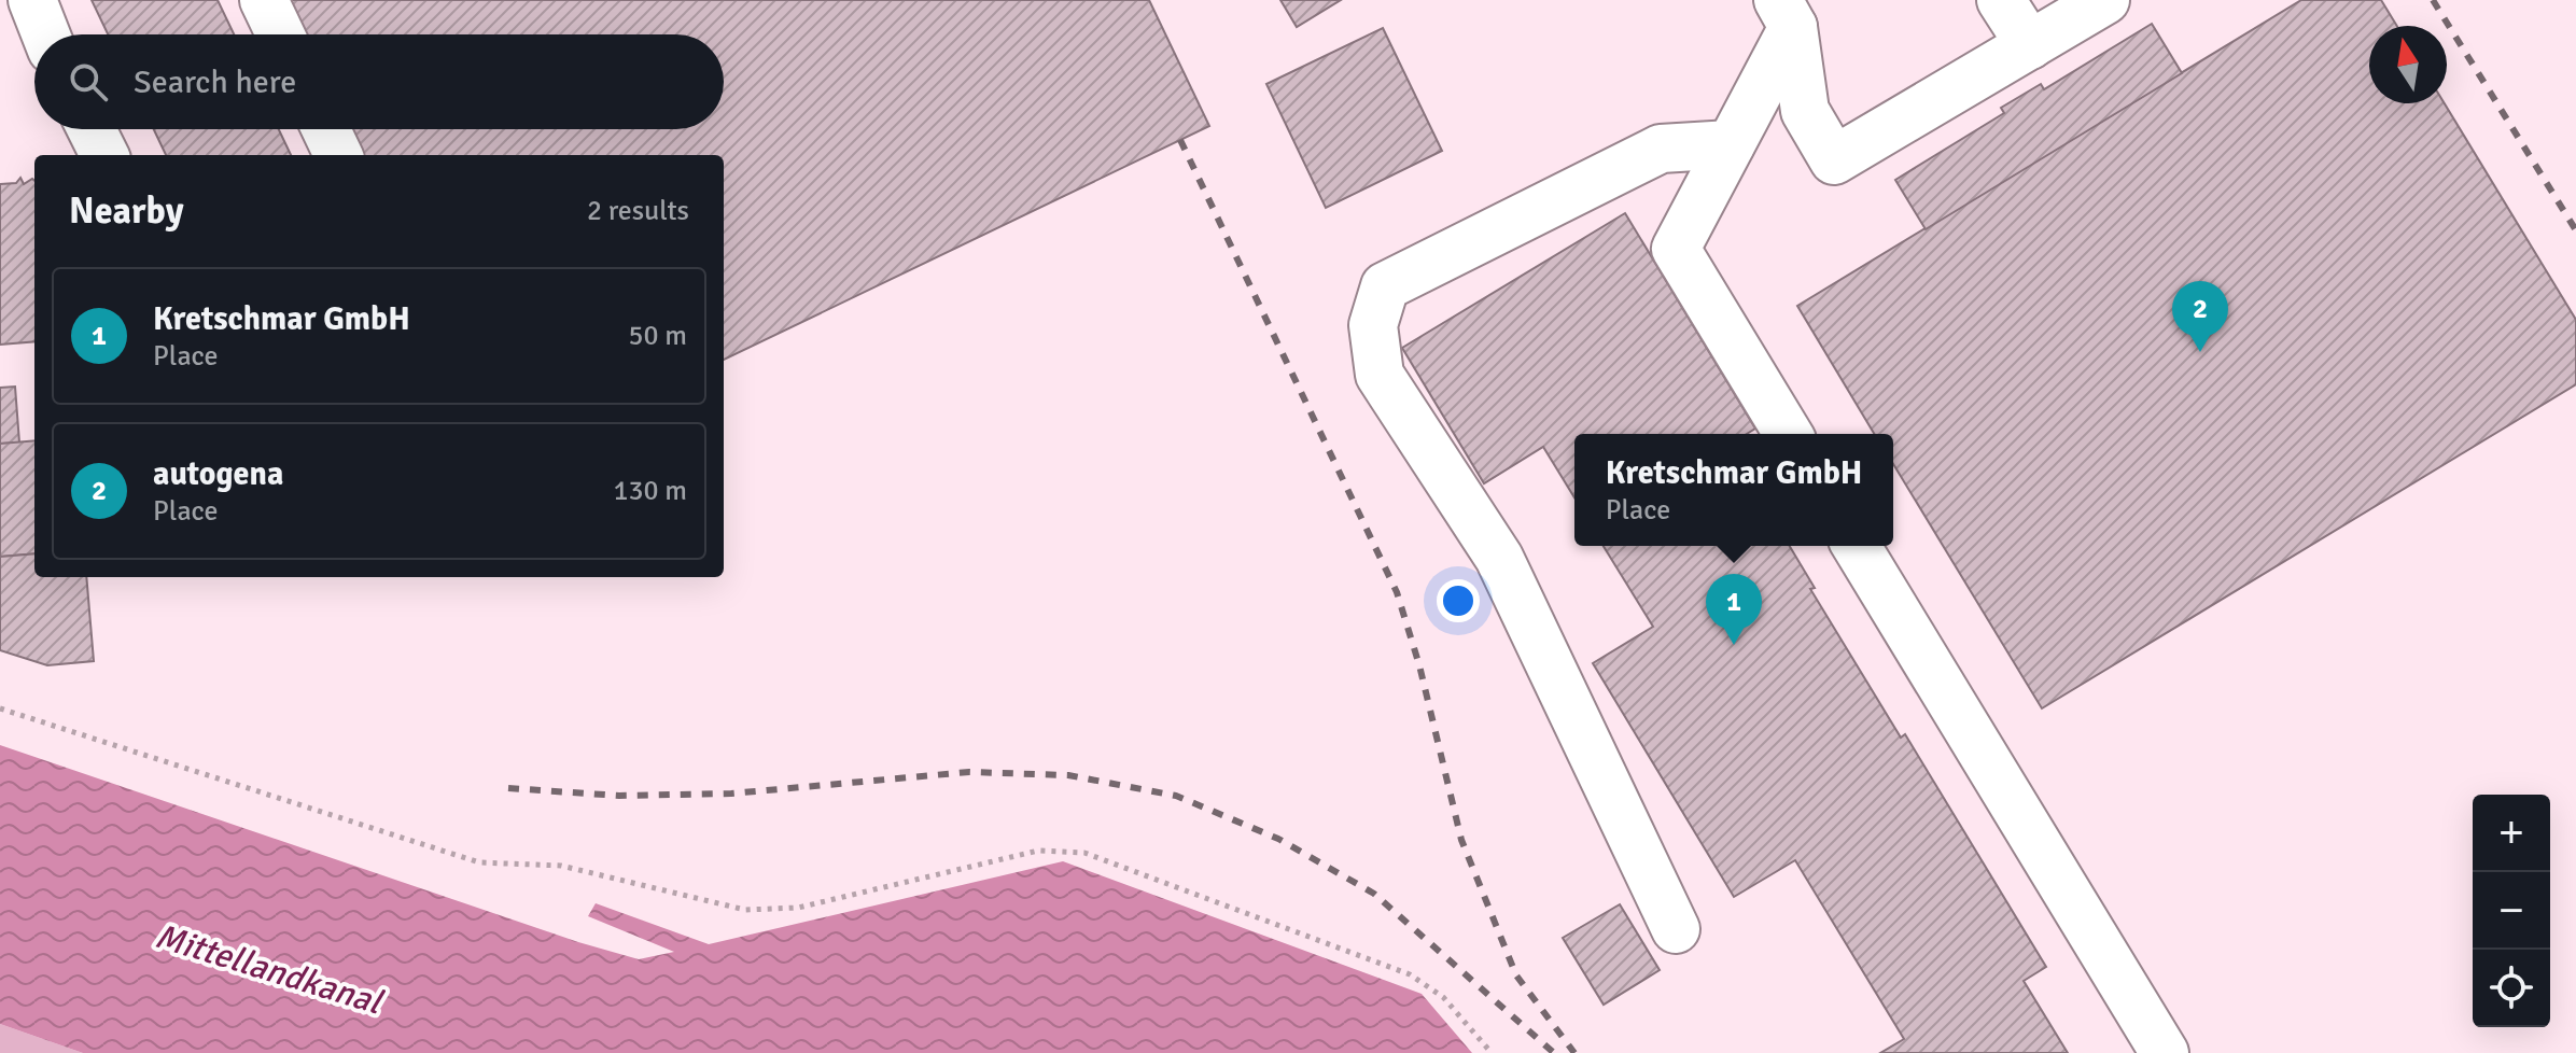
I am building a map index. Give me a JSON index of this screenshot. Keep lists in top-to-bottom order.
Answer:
{
  "water": ["Mittellandkanal"],
  "north": "top",
  "page": {
    "search": "Search here",
    "heading": ["Nearby", "2 results"],
    "list": [
      {
        "mark": "1",
        "name": "Kretschmar GmbH",
        "note": "Place",
        "value": "50 m"
      },
      {
        "mark": "2",
        "name": "autogena",
        "note": "Place",
        "value": "130 m"
      }
    ],
    "pins": ["2", "1"],
    "popup": ["Kretschmar GmbH", "Place"],
    "map_buttons": ["+", "−"]
  }
}
